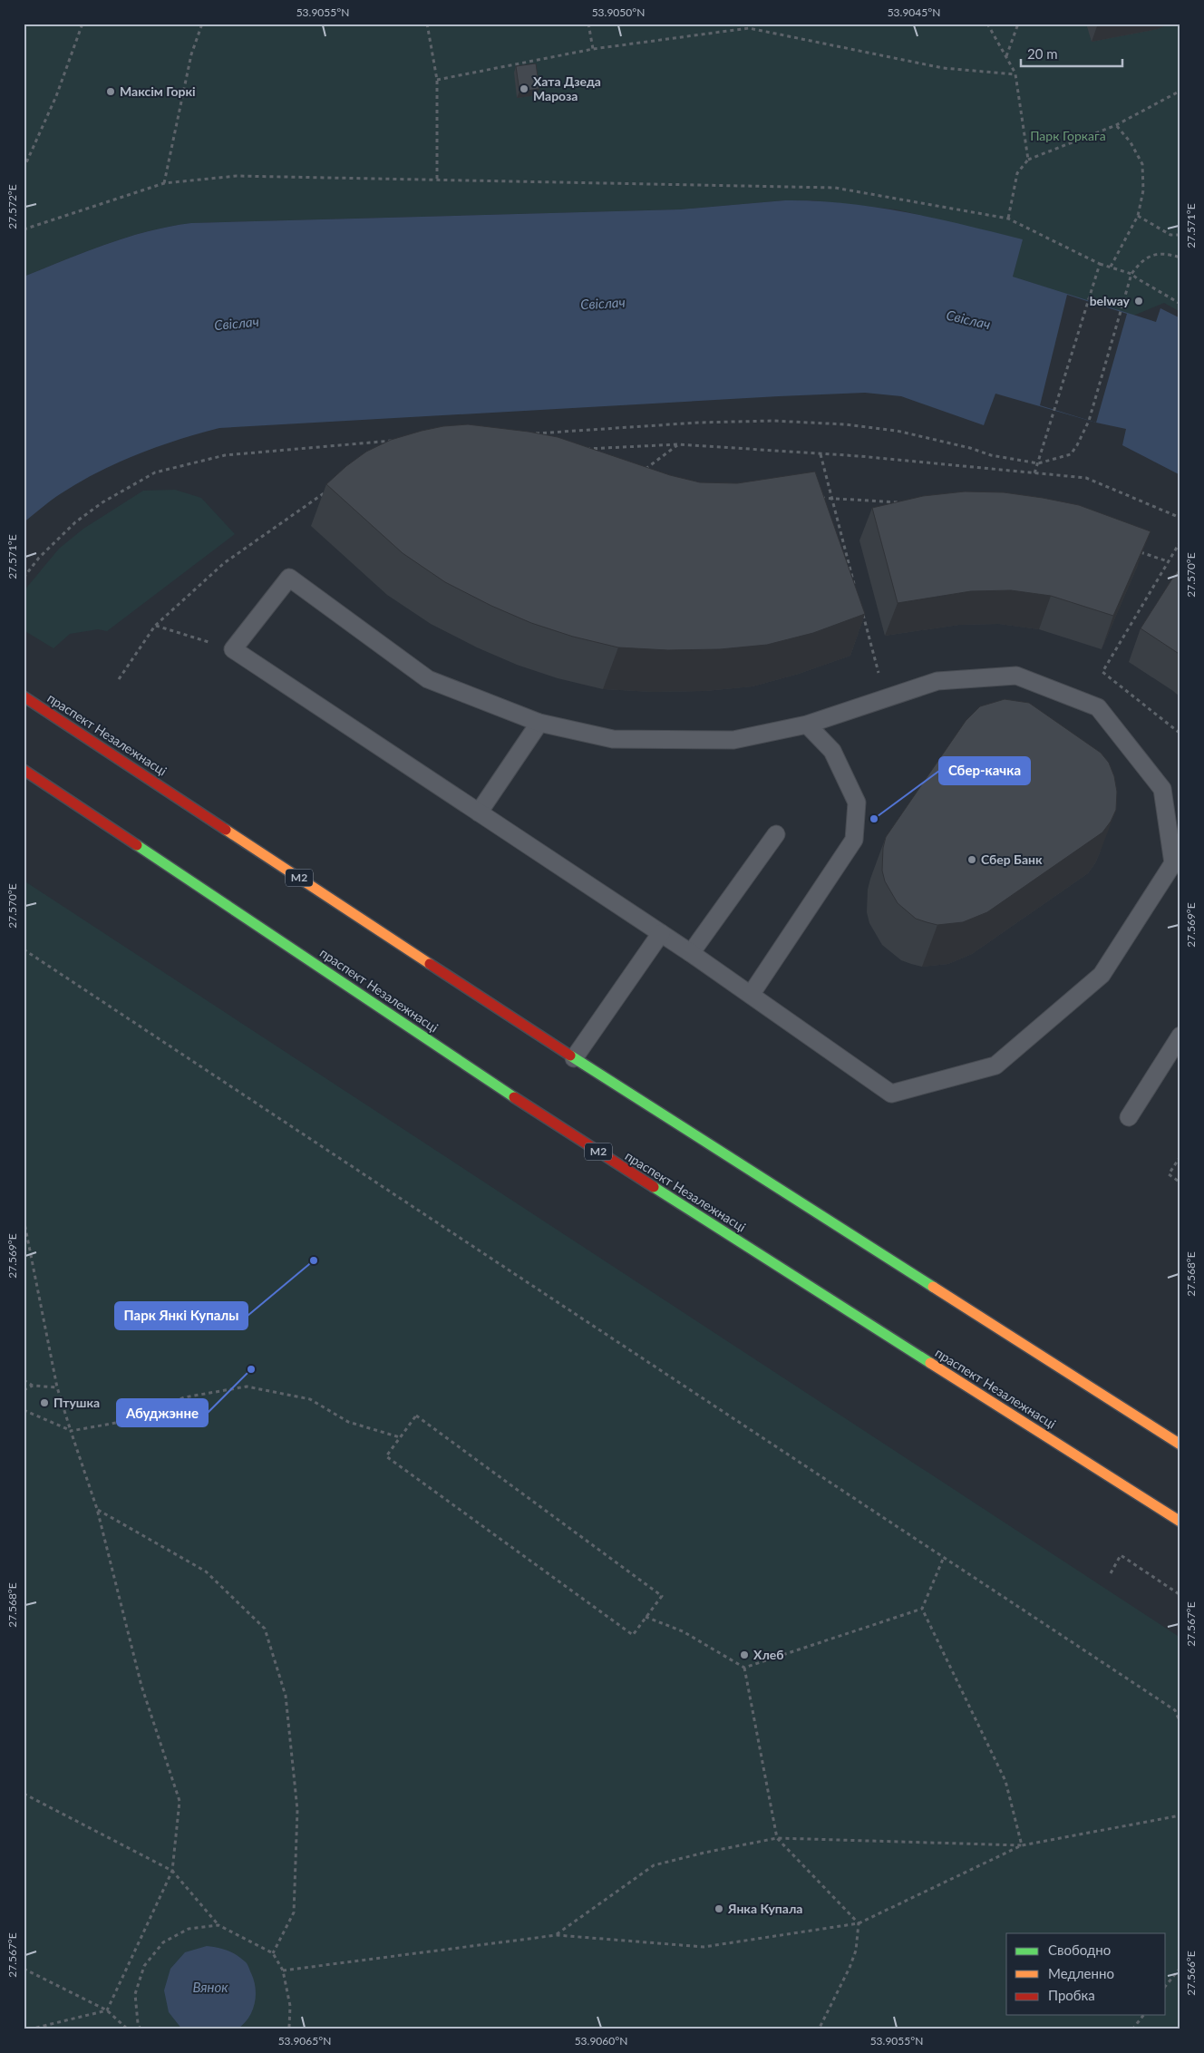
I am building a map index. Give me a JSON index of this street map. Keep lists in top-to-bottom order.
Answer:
{
  "streets": {
    "main road": ["праспект Незалежнасці", "М2"]
  },
  "water": ["Свіслач", "Вянок"],
  "parks": ["Парк Горкага"],
  "places": [
    "Хата Дзеда Мароза",
    "Максім Горкі",
    "belway",
    "Сбер-качка",
    "Сбер Банк",
    "Парк Янкі Купалы",
    "Абуджэнне",
    "Птушка",
    "Хлеб",
    "Янка Купала"
  ],
  "legend": ["Свободно", "Медленно", "Пробка"],
  "scale_bar": "20 m",
  "coordinates": [
    "53.9055°N",
    "53.9050°N",
    "53.9045°N",
    "27.572°E",
    "27.571°E",
    "27.570°E",
    "27.569°E",
    "27.568°E",
    "27.567°E",
    "27.566°E",
    "53.9065°N",
    "53.9060°N"
  ]
}
